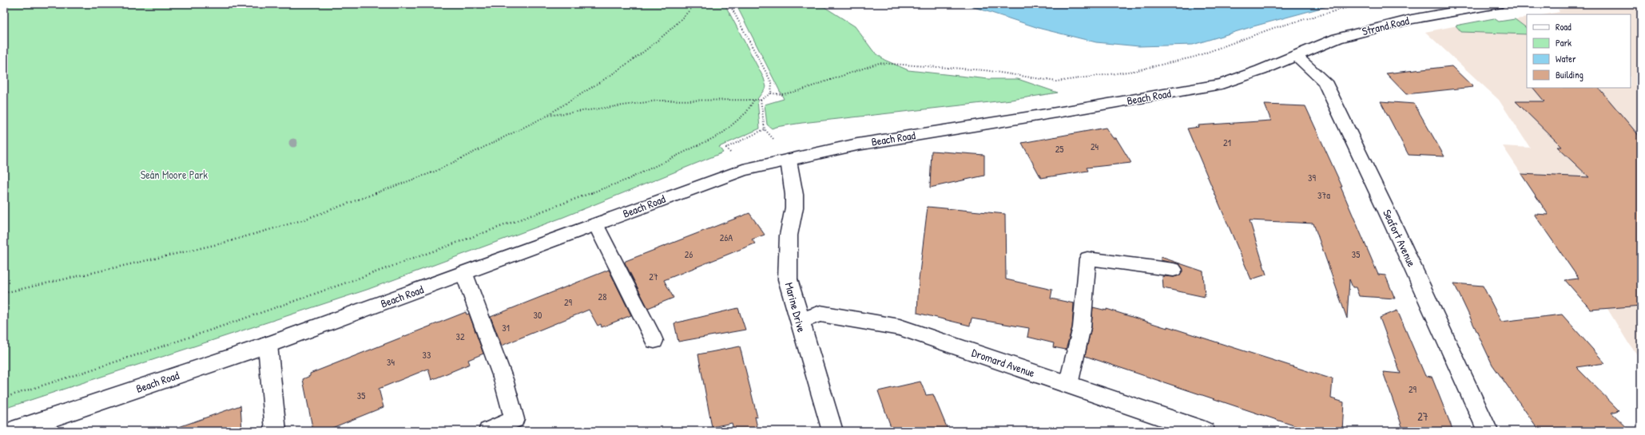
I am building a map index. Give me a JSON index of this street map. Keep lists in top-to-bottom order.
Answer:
{
  "streets": {
    "main road": [
      "Strand Road",
      "Beach Road",
      "Seafort Avenue",
      "Marine Drive",
      "Dromard Avenue"
    ]
  },
  "crossings": [
    ["Strand Road", "Beach Road"],
    ["Strand Road", "Seafort Avenue"],
    ["Beach Road", "Seafort Avenue"],
    ["Beach Road", "Marine Drive"],
    ["Marine Drive", "Dromard Avenue"]
  ],
  "parks": ["Seán Moore Park"],
  "house_numbers": [
    "21",
    "24",
    "25",
    "39",
    "37a",
    "26A",
    "26",
    "35",
    "27",
    "28",
    "29",
    "30",
    "31",
    "32",
    "33",
    "34",
    "29",
    "35",
    "27"
  ],
  "legend": [
    "Road",
    "Park",
    "Water",
    "Building"
  ]
}
